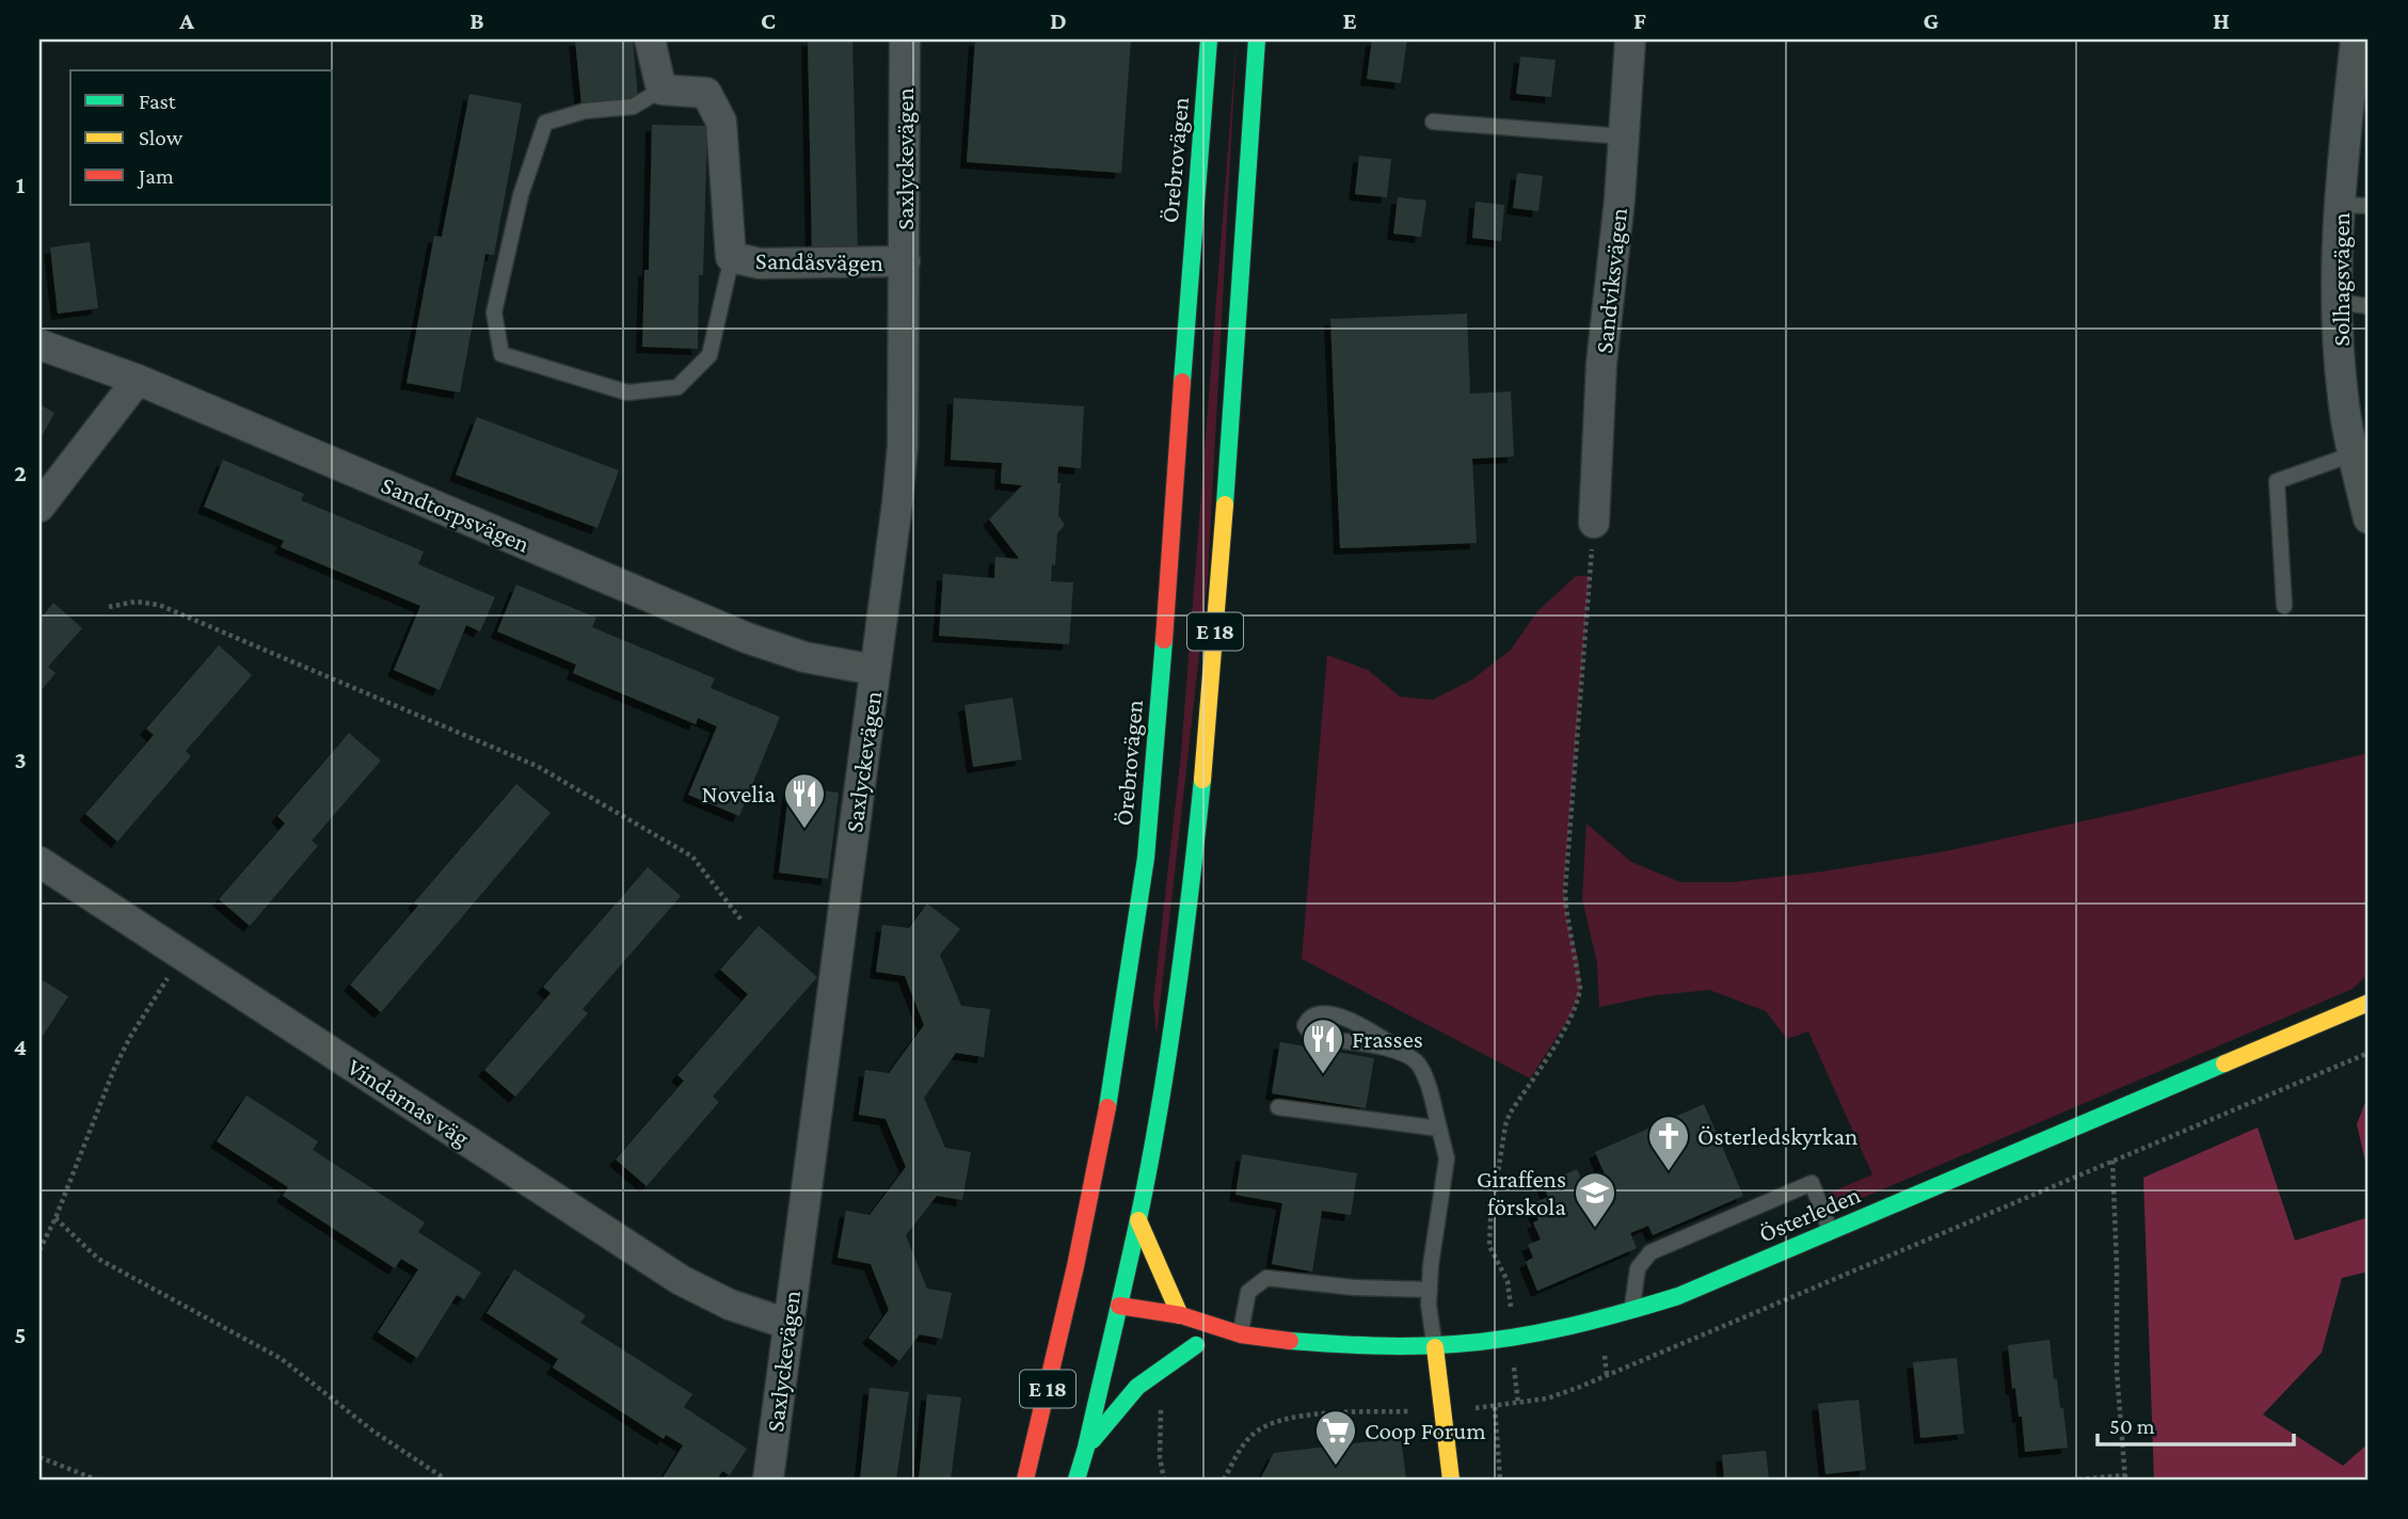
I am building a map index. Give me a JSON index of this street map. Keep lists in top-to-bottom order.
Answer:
{
  "streets": {
    "main road": ["Örebrovägen", "E 18", "Österleden"],
    "street": [
      "Saxlyckevägen",
      "Sandåsvägen",
      "Solhagsvägen",
      "Sandviksvägen",
      "Sandtorpsvägen",
      "Vindarnas väg"
    ]
  },
  "crossings": [
    ["Saxlyckevägen", "Sandåsvägen"],
    ["Saxlyckevägen", "Sandtorpsvägen"],
    ["Saxlyckevägen", "Vindarnas väg"],
    ["E 18", "Österleden"]
  ],
  "places": {
    "restaurant": ["Novelia", "Frasses"],
    "church": ["Österledskyrkan"],
    "school or university": ["Giraffens förskola"],
    "supermarket": ["Coop Forum"]
  },
  "legend": ["Fast", "Slow", "Jam"],
  "scale_bar": "50 m",
  "grid": {
    "columns": [
      "A",
      "B",
      "C",
      "D",
      "E",
      "F",
      "G",
      "H"
    ],
    "rows": [
      "1",
      "2",
      "3",
      "4",
      "5"
    ]
  }
}
